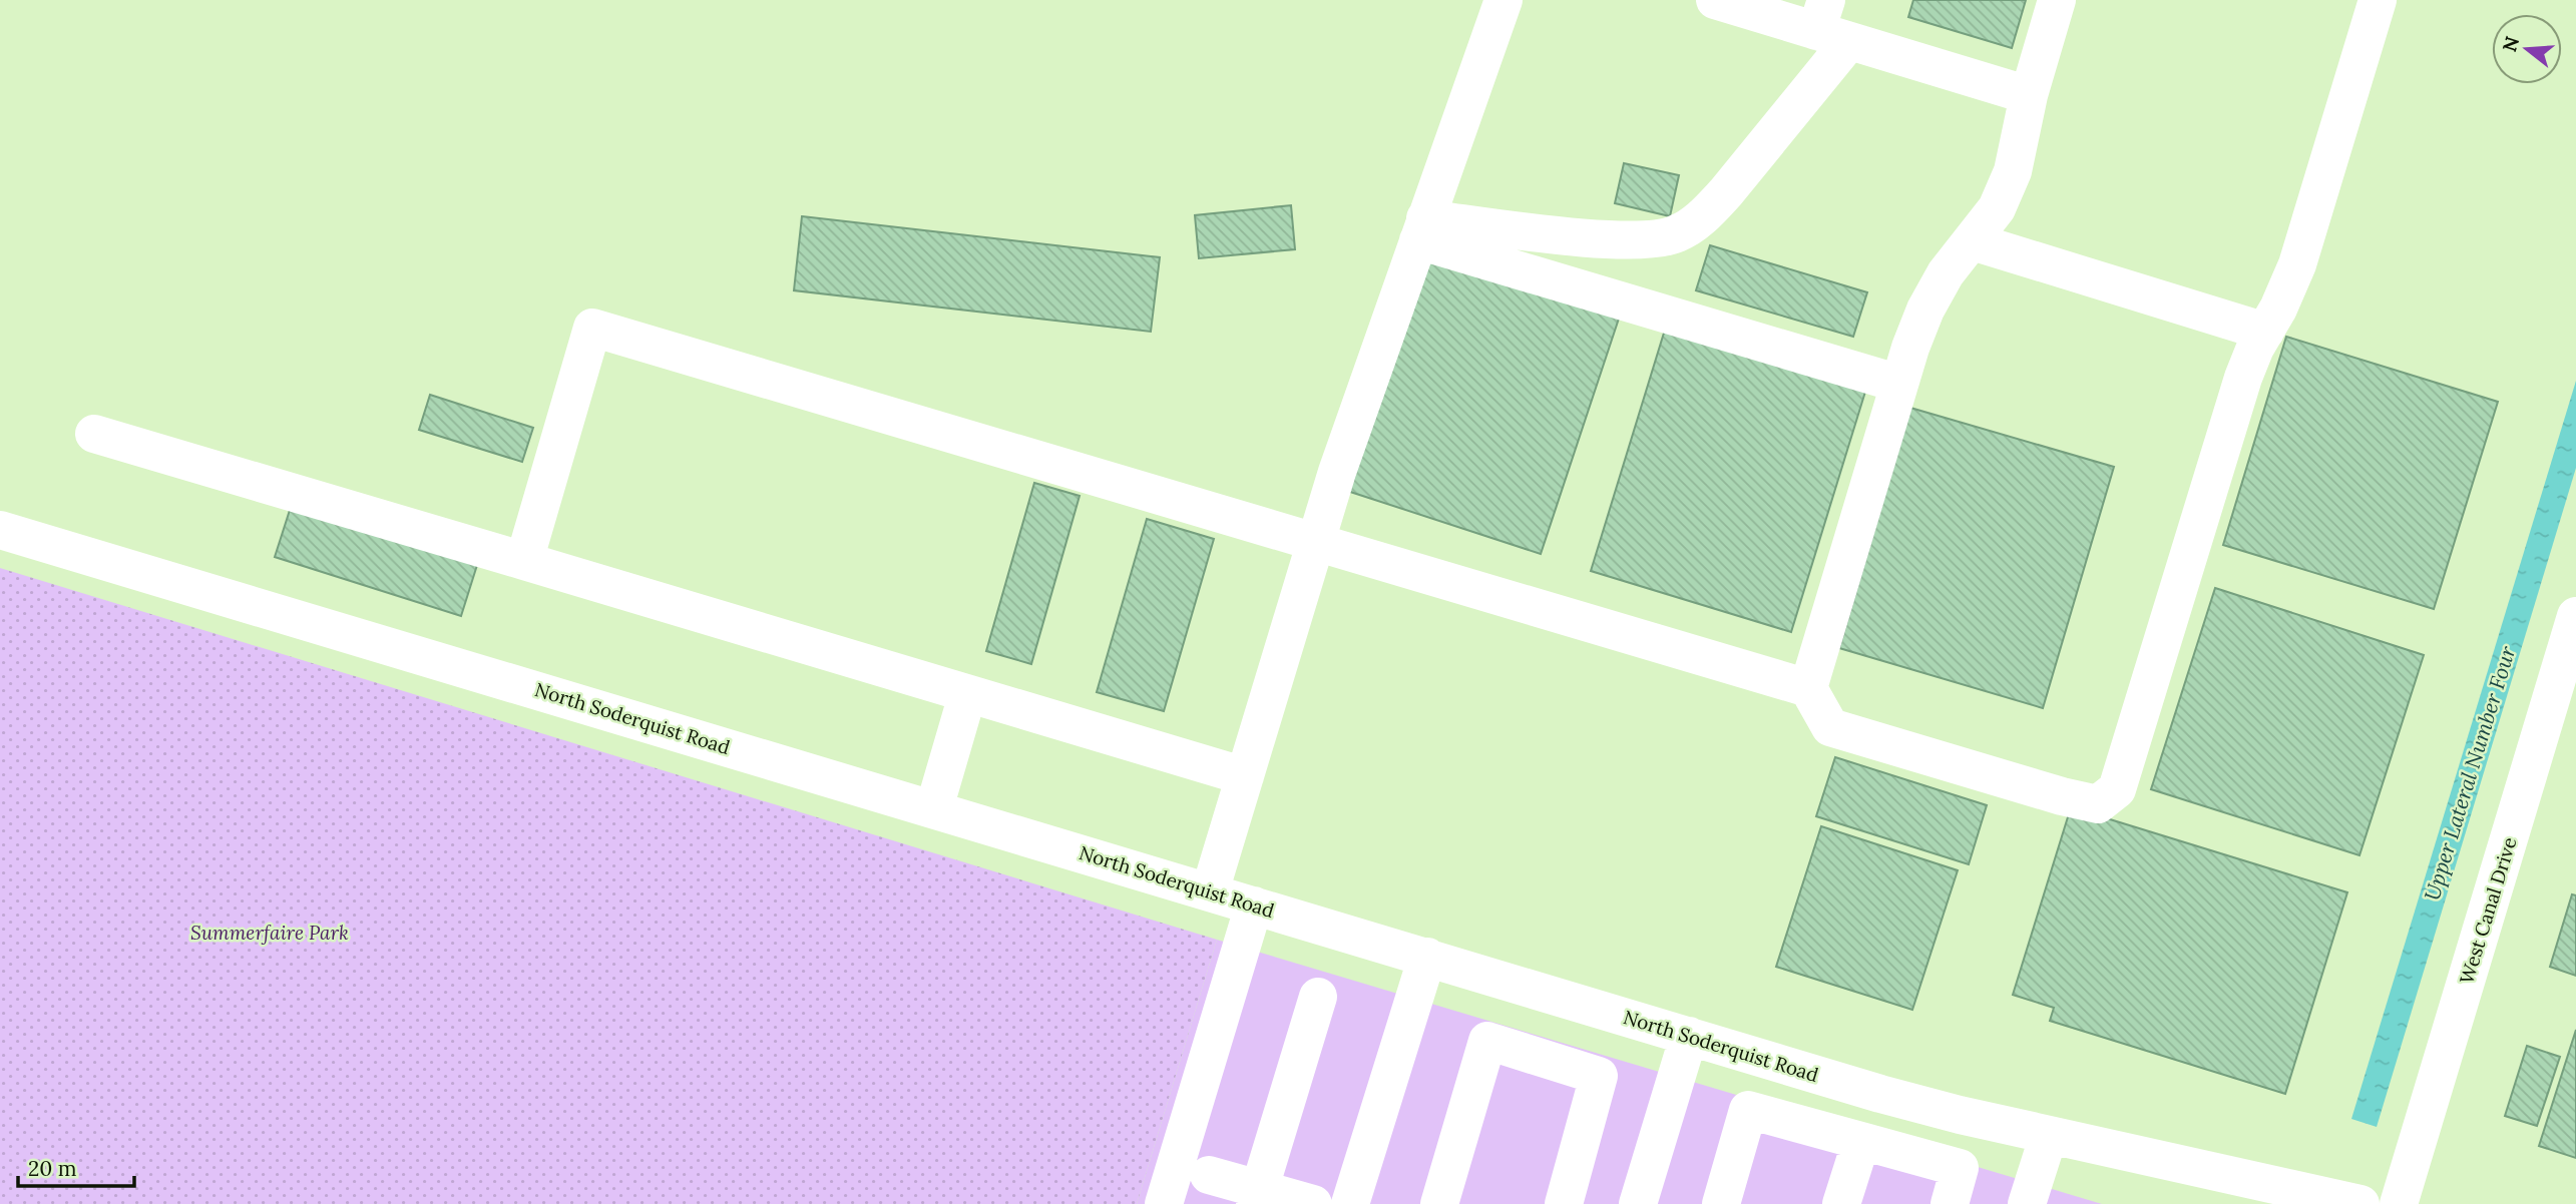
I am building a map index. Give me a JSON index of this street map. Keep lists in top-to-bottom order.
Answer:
{
  "streets": {
    "street": ["North Soderquist Road", "West Canal Drive"]
  },
  "water": ["Upper Lateral Number Four"],
  "parks": ["Summerfaire Park"],
  "scale_bar": "20 m",
  "north": "left"
}
